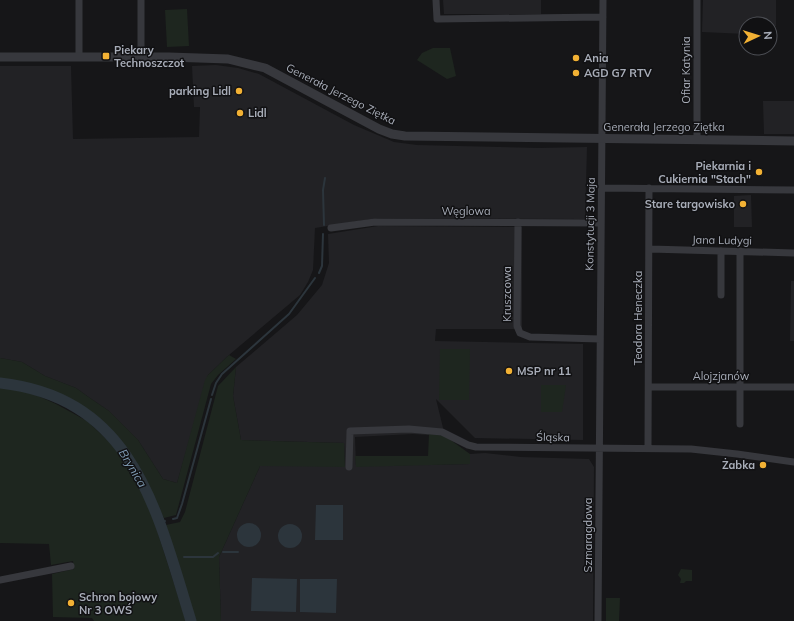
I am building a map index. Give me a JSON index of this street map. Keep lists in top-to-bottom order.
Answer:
{
  "streets": {
    "street": [
      "Ofiar Katynia",
      "Generała Jerzego Ziętka",
      "Węglowa",
      "Konstytucji 3 Maja",
      "Jana Ludygi",
      "Kruszcowa",
      "Teodora Heneczka",
      "Alojzjanów",
      "Śląska",
      "Szmaragdowa"
    ]
  },
  "crossings": [
    ["Ofiar Katynia", "Generała Jerzego Ziętka"],
    ["Generała Jerzego Ziętka", "Konstytucji 3 Maja"],
    ["Węglowa", "Konstytucji 3 Maja"],
    ["Węglowa", "Kruszcowa"],
    ["Konstytucji 3 Maja", "Kruszcowa"],
    ["Konstytucji 3 Maja", "Śląska"],
    ["Konstytucji 3 Maja", "Szmaragdowa"],
    ["Jana Ludygi", "Teodora Heneczka"],
    ["Teodora Heneczka", "Alojzjanów"],
    ["Teodora Heneczka", "Śląska"],
    ["Śląska", "Szmaragdowa"]
  ],
  "water": ["Brynica"],
  "places": {
    "transit": ["Piekary Technoszczot"],
    "other": [
      "Ania",
      "AGD G7 RTV",
      "parking Lidl",
      "Lidl",
      "Piekarnia i Cukiernia \"Stach\"",
      "Stare targowisko",
      "MSP nr 11",
      "Żabka",
      "Schron bojowy Nr 3 OWŚ"
    ]
  },
  "north": "right"
}
